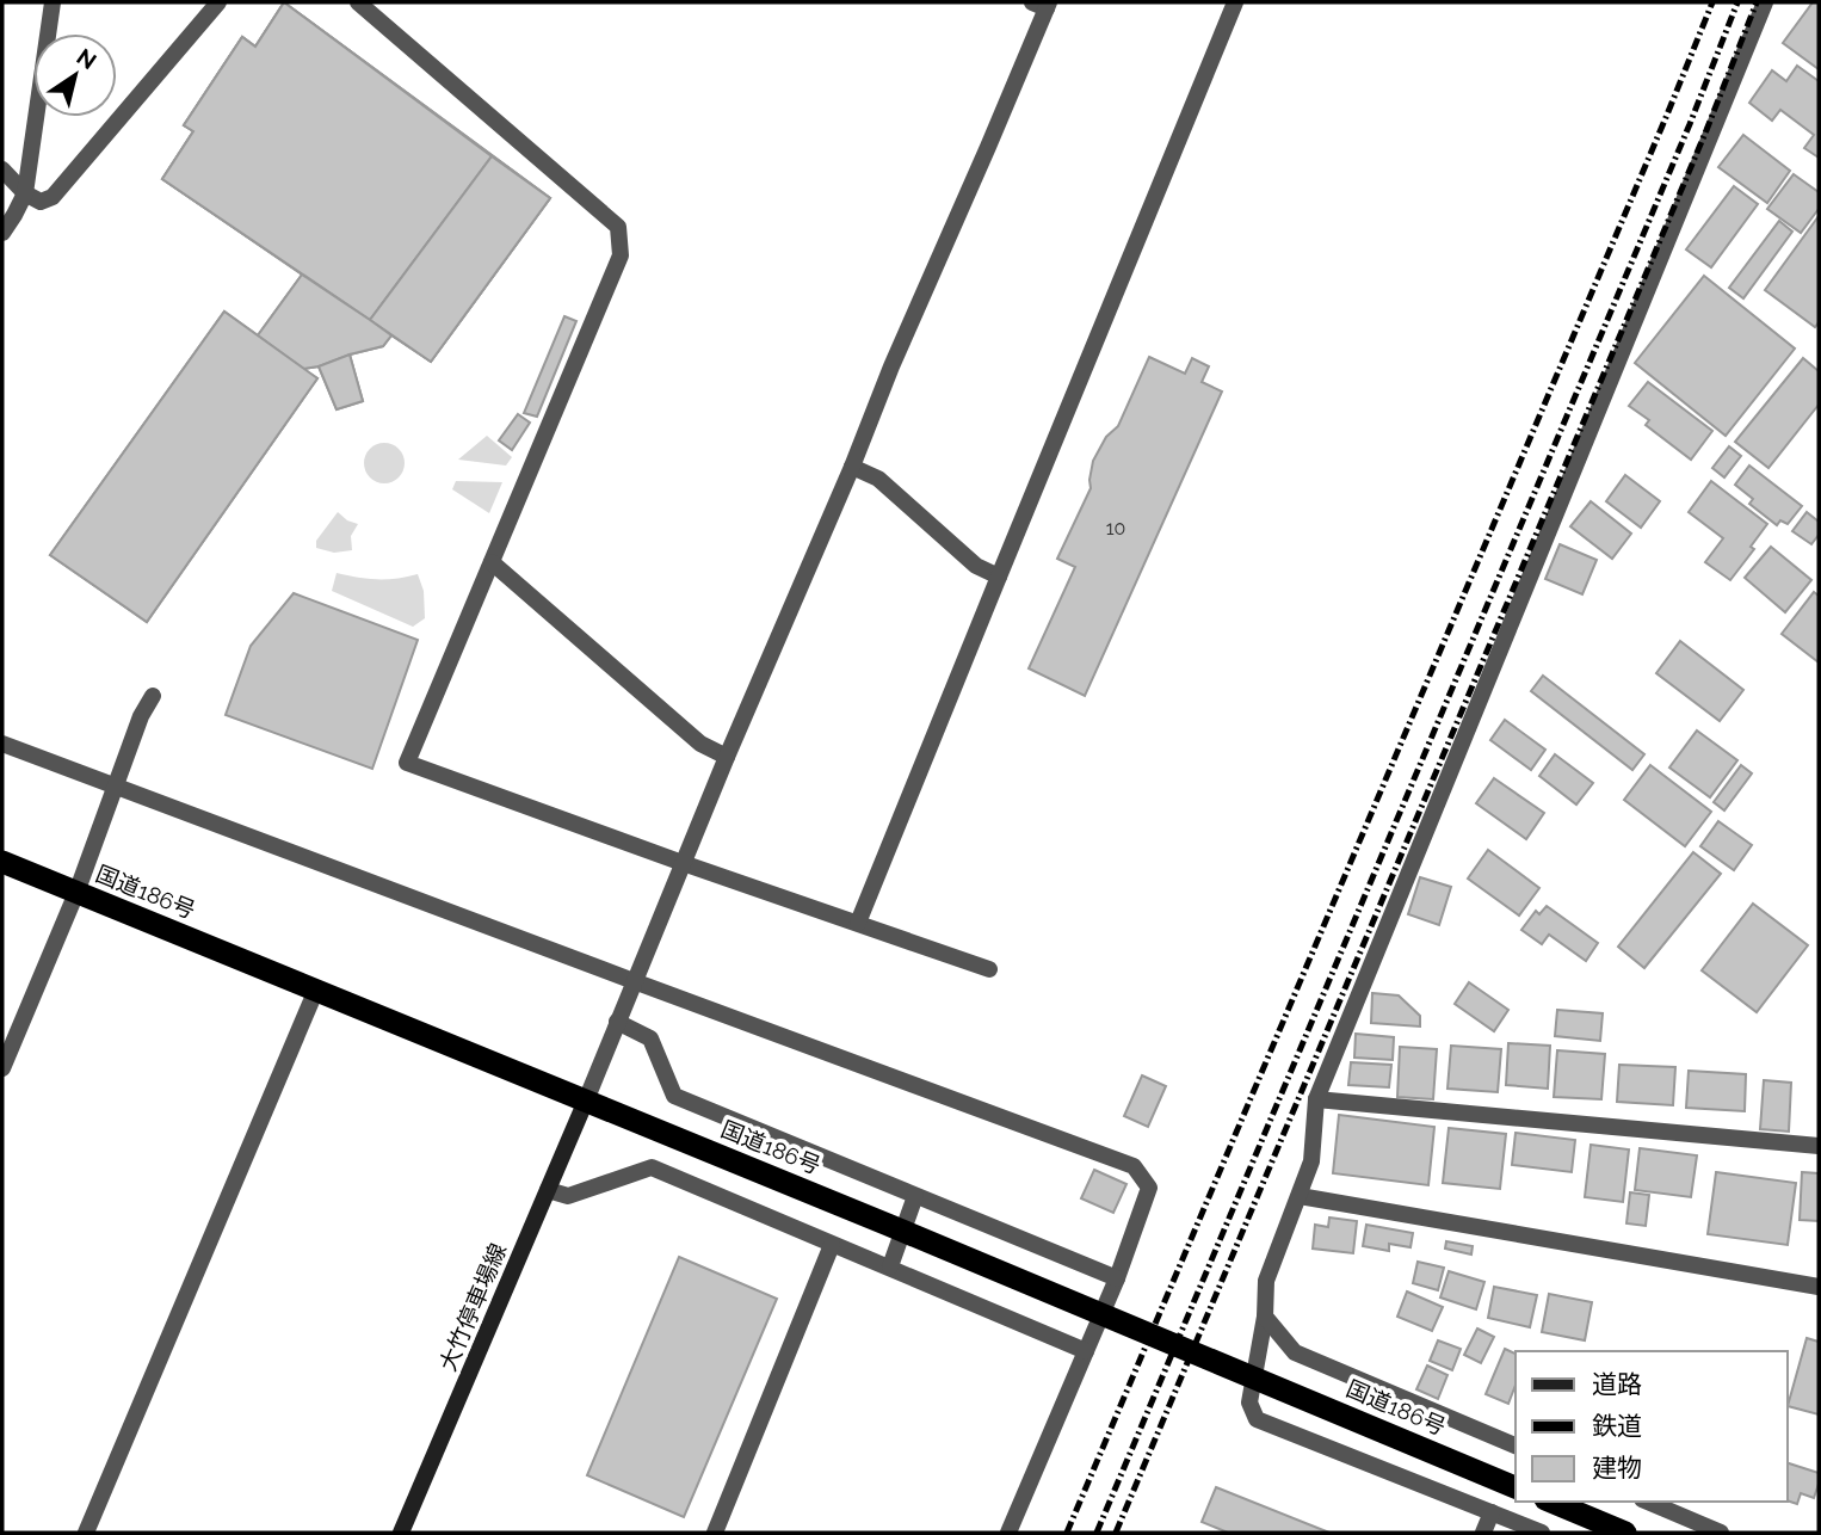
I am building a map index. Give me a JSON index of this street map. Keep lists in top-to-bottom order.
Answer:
{
  "streets": {
    "highway": ["国道186号"],
    "main road": ["大竹停車場線"]
  },
  "crossings": [
    ["国道186号", "大竹停車場線"]
  ],
  "house_numbers": ["10"],
  "legend": ["道路", "鉄道", "建物"],
  "north": "top right"
}
